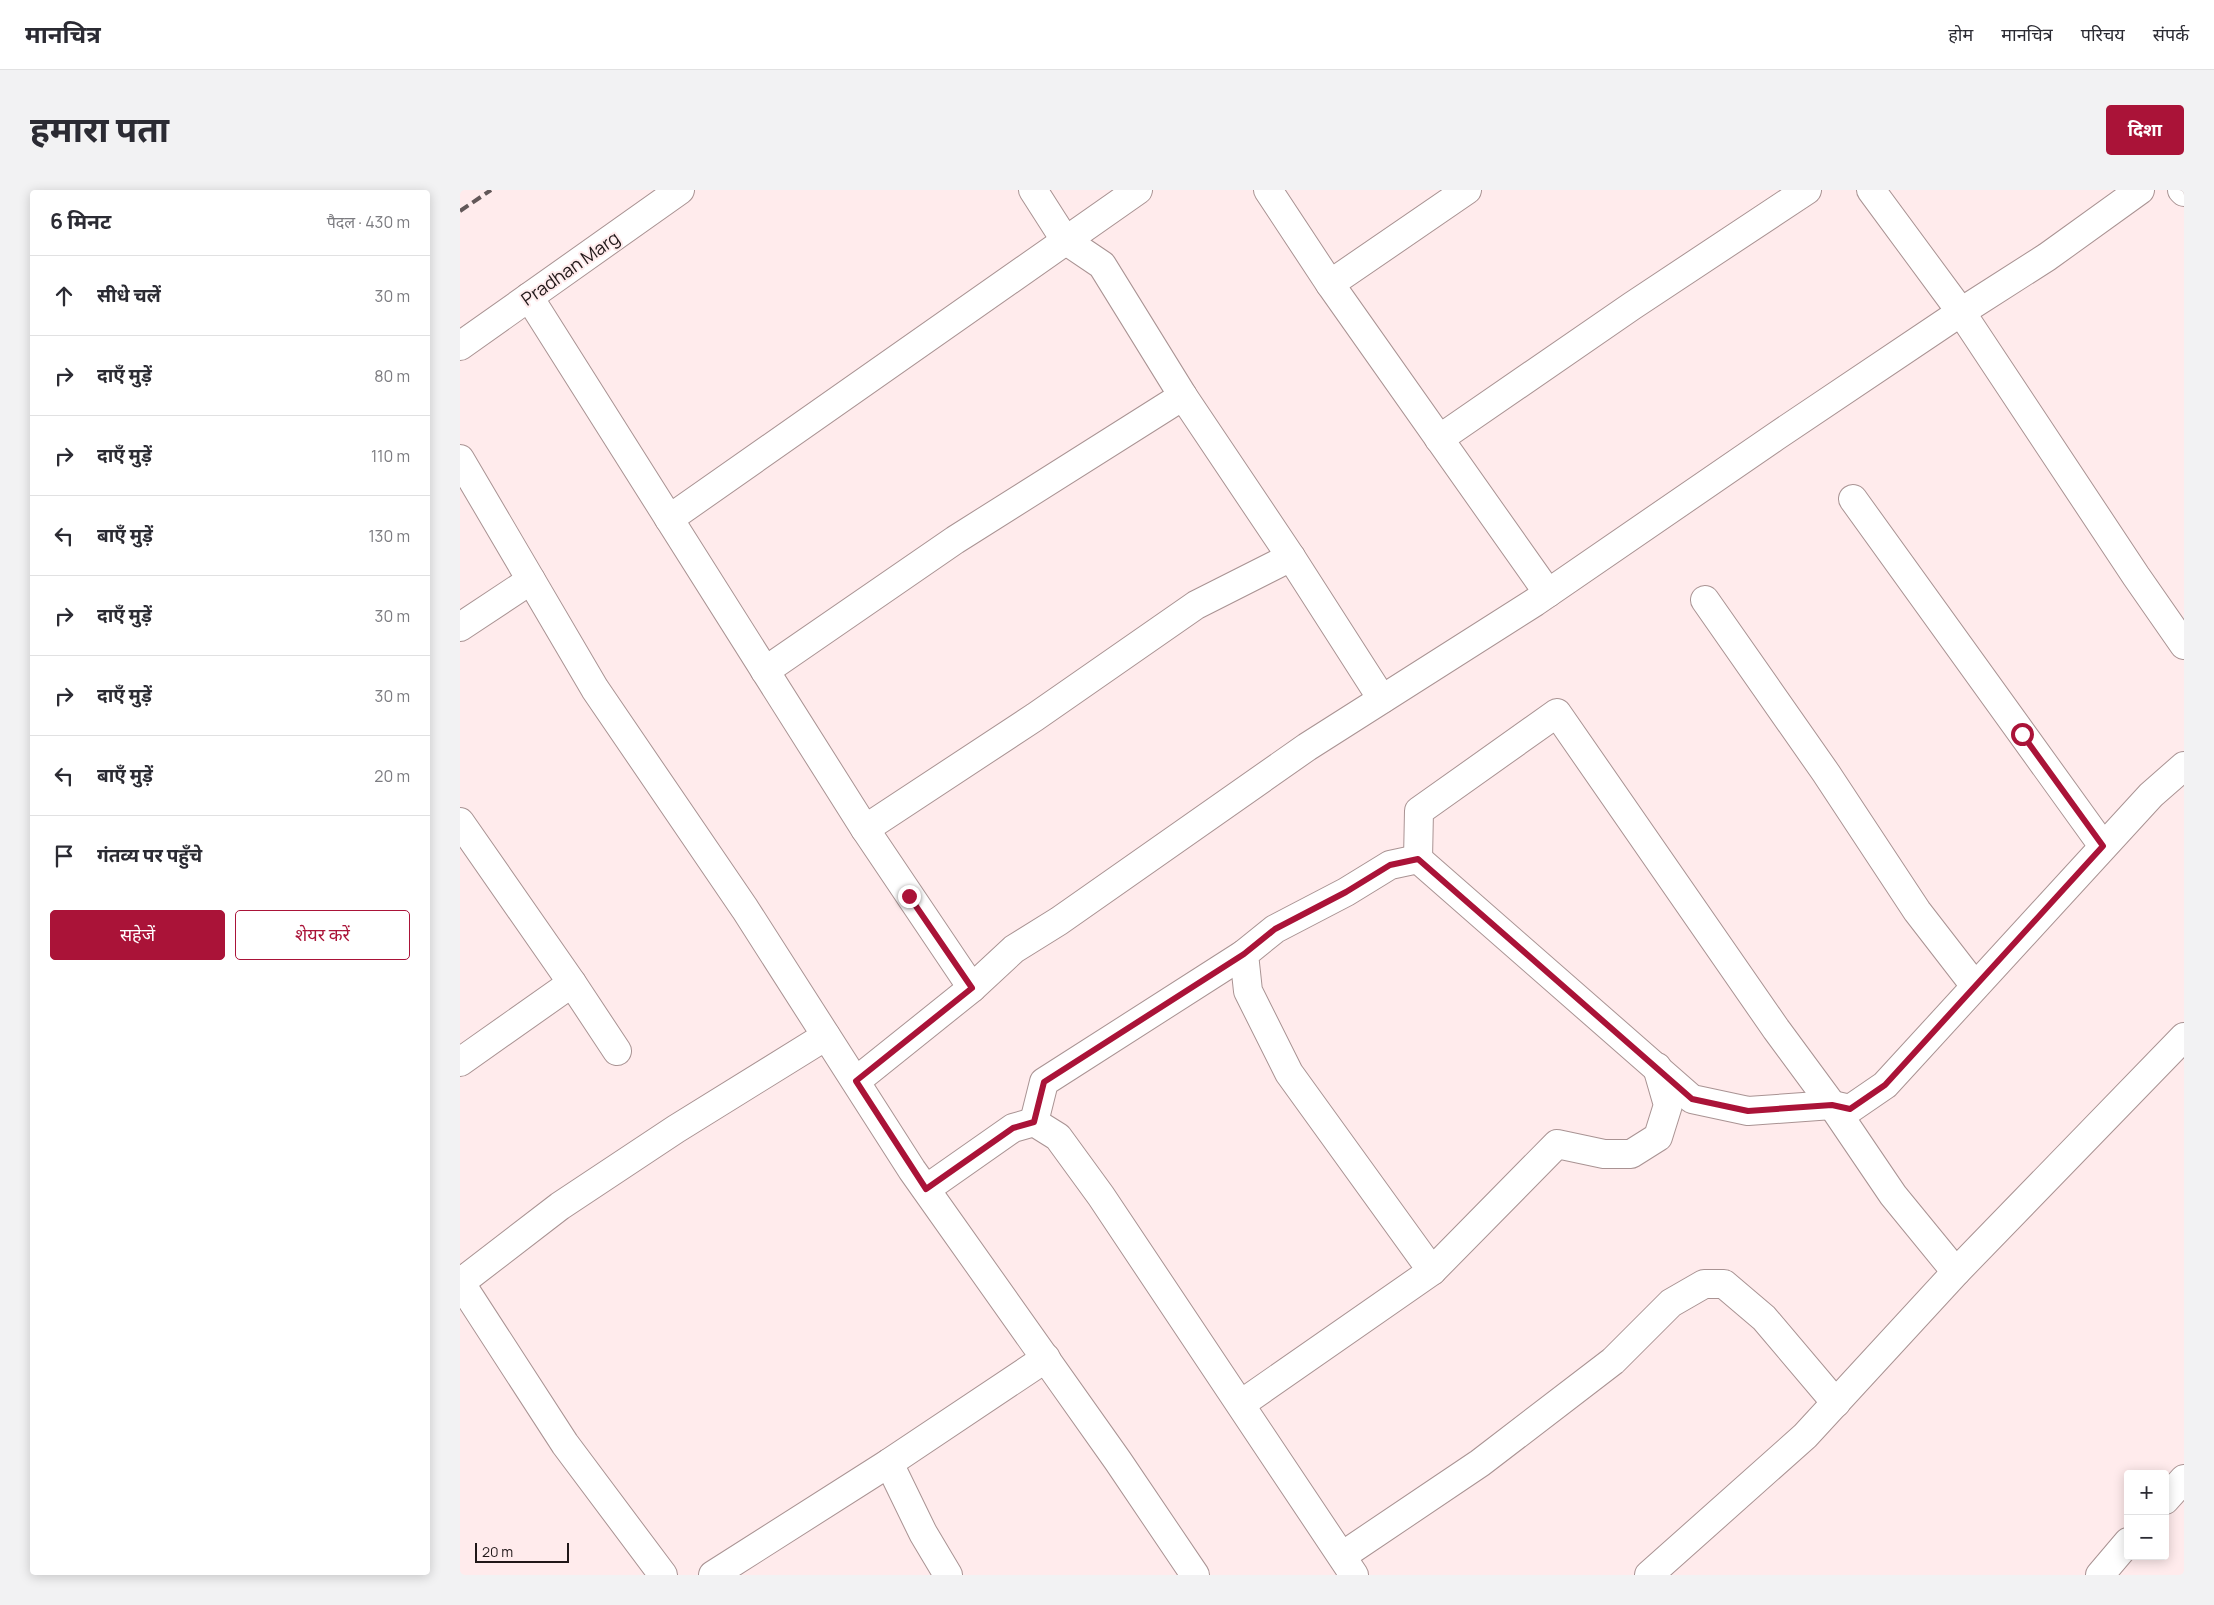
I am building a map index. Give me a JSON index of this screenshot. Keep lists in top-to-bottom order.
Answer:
{
  "streets": {
    "street": ["Pradhan Marg"]
  },
  "scale_bar": "20 m",
  "page": {
    "header": "मानचित्र",
    "nav": [
      "होम",
      "मानचित्र",
      "परिचय",
      "संपर्क"
    ],
    "title": "हमारा पता",
    "buttons": [
      "दिशा",
      ["सहेजें", "शेयर करें"]
    ],
    "heading": ["6 मिनट", "पैदल · 430 m"],
    "list": [
      ["सीधे चलें", "30 m"],
      ["दाएँ मुड़ें", "80 m"],
      ["दाएँ मुड़ें", "110 m"],
      ["बाएँ मुड़ें", "130 m"],
      ["दाएँ मुड़ें", "30 m"],
      ["दाएँ मुड़ें", "30 m"],
      ["बाएँ मुड़ें", "20 m"],
      "गंतव्य पर पहुँचे"
    ],
    "map_buttons": ["+", "−"],
    "scale": "20 m"
  }
}
